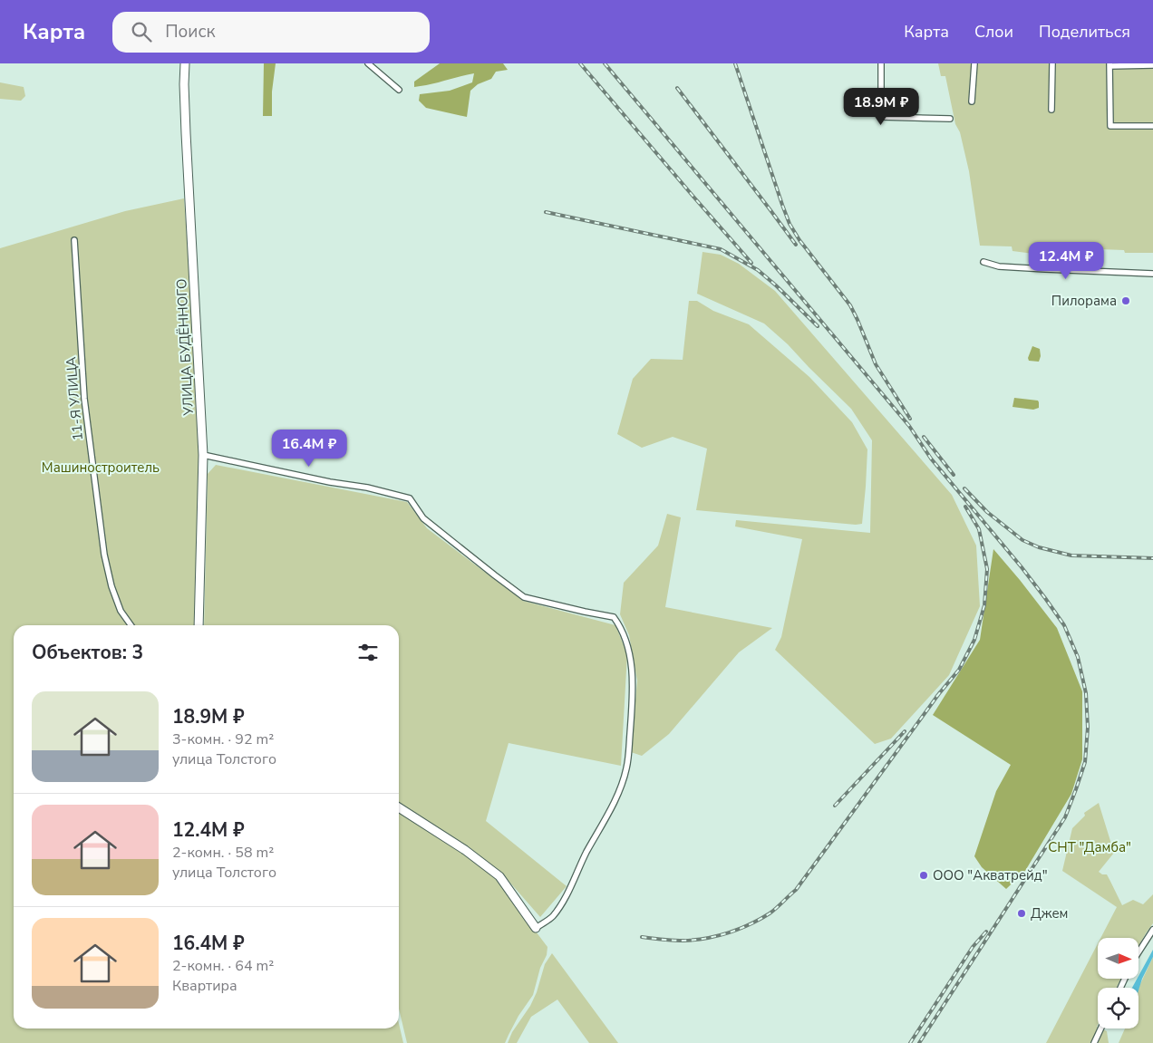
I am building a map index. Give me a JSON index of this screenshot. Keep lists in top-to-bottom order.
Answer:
{
  "streets": {
    "main road": ["УЛИЦА БУДЁННОГО"],
    "street": ["11-Я УЛИЦА"]
  },
  "parks": ["Машиностроитель", "СНТ \"Дамба\""],
  "places": ["Пилорама", "ООО \"Акватрейд\"", "Джем"],
  "north": "right",
  "page": {
    "header": "Карта",
    "search": "Поиск",
    "nav": ["Карта", "Слои", "Поделиться"],
    "price": ["18.9M ₽", "12.4M ₽", "16.4M ₽"],
    "heading": "Объектов: 3",
    "list": [
      {
        "name": "18.9M ₽",
        "note": "3-комн. · 92 m² · улица Толстого"
      },
      {
        "name": "12.4M ₽",
        "note": "2-комн. · 58 m² · улица Толстого"
      },
      {
        "name": "16.4M ₽",
        "note": "2-комн. · 64 m² · Квартира"
      }
    ]
  }
}
